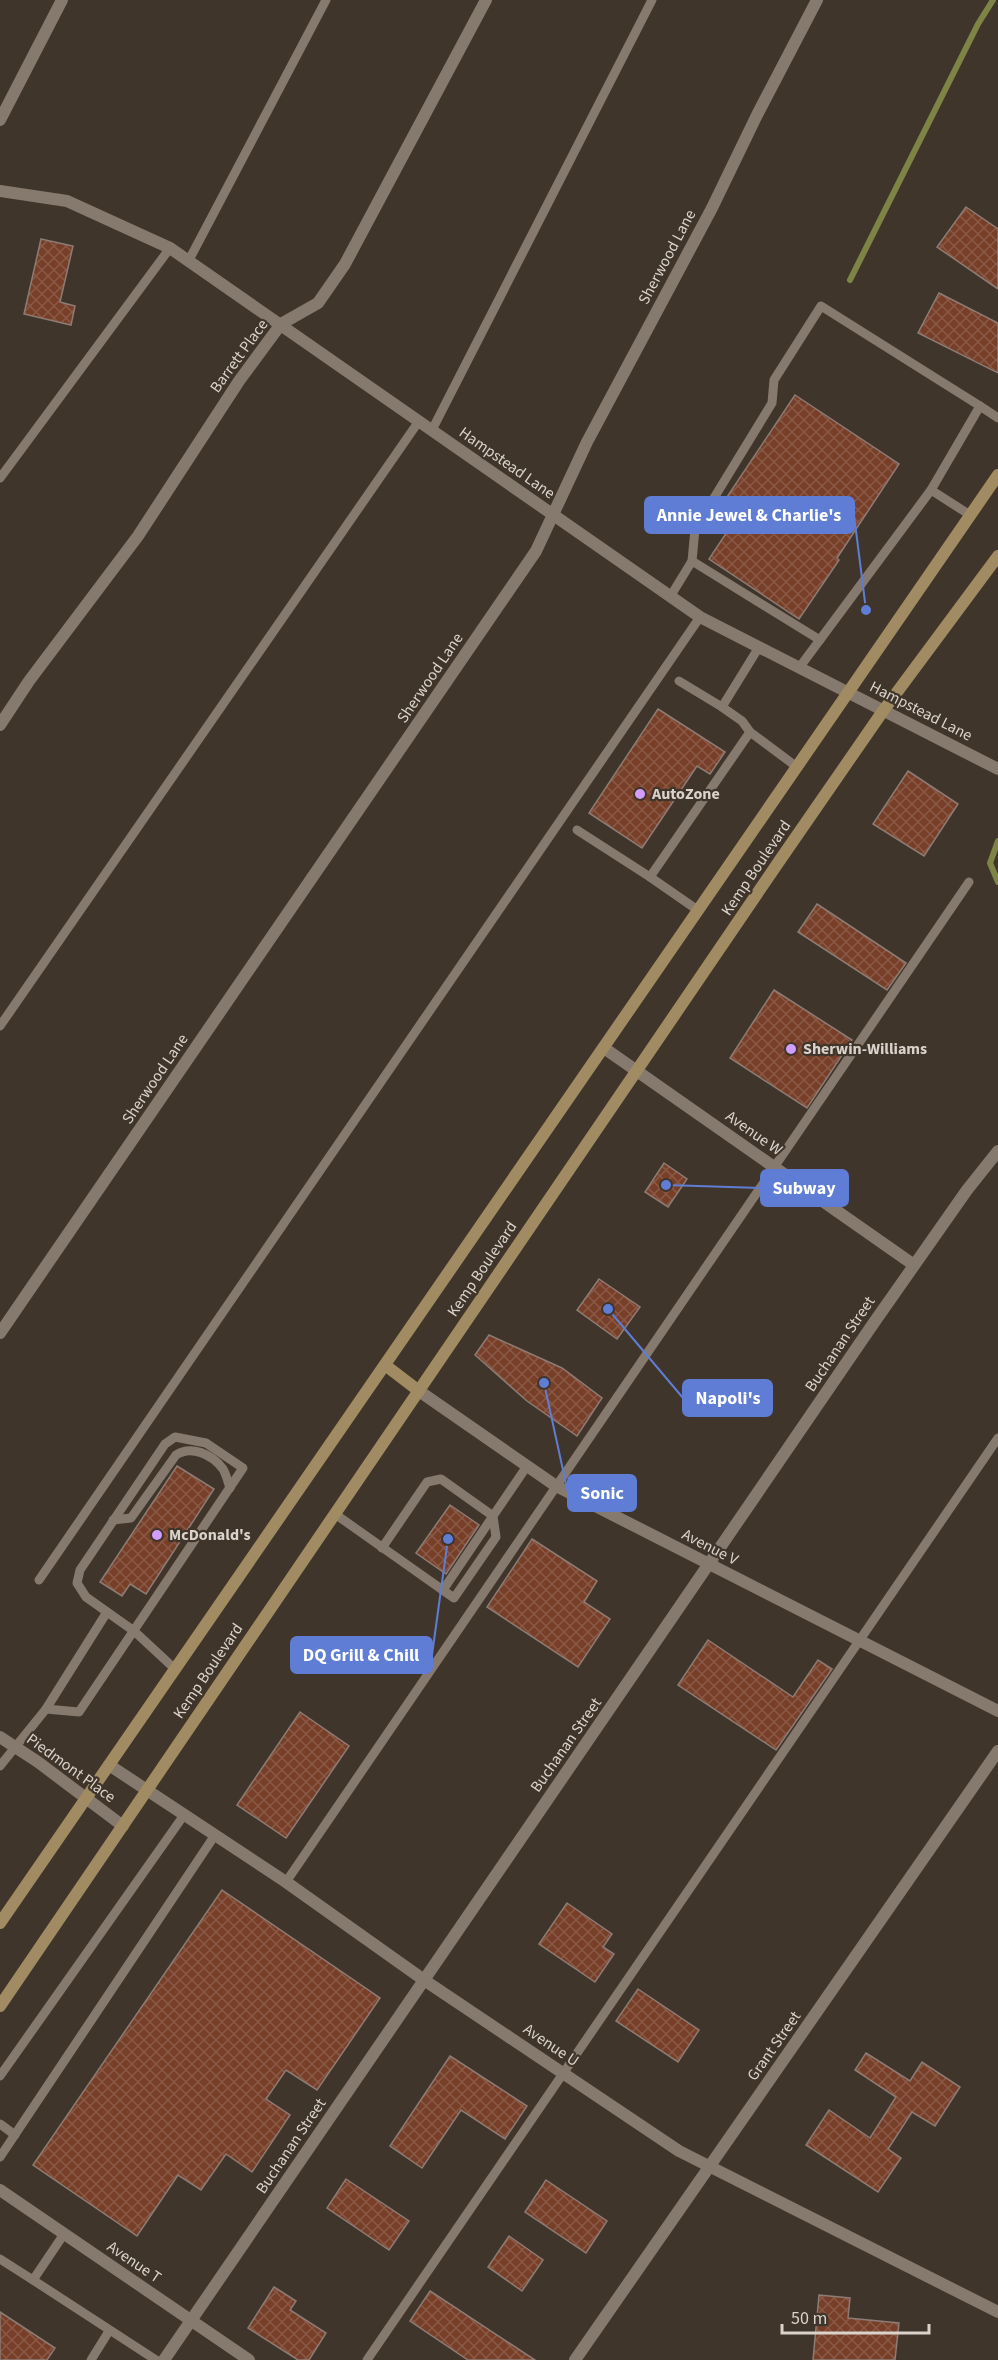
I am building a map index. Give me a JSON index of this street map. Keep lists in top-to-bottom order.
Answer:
{
  "streets": {
    "main road": ["Kemp Boulevard"],
    "street": [
      "Sherwood Lane",
      "Barrett Place",
      "Hampstead Lane",
      "Avenue W",
      "Buchanan Street",
      "Avenue V",
      "Piedmont Place",
      "Avenue U",
      "Grant Street",
      "Avenue T"
    ]
  },
  "crossings": [
    ["Sherwood Lane", "Hampstead Lane"],
    ["Barrett Place", "Hampstead Lane"],
    ["Hampstead Lane", "Kemp Boulevard"],
    ["Kemp Boulevard", "Avenue W"],
    ["Kemp Boulevard", "Avenue V"],
    ["Kemp Boulevard", "Piedmont Place"],
    ["Kemp Boulevard", "Avenue U"],
    ["Avenue W", "Buchanan Street"],
    ["Buchanan Street", "Avenue V"],
    ["Buchanan Street", "Avenue U"],
    ["Buchanan Street", "Avenue T"],
    ["Avenue U", "Grant Street"]
  ],
  "places": [
    "Annie Jewel & Charlie's",
    "AutoZone",
    "Sherwin-Williams",
    "Subway",
    "Napoli's",
    "Sonic",
    "McDonald's",
    "DQ Grill & Chill"
  ],
  "scale_bar": "50 m"
}
